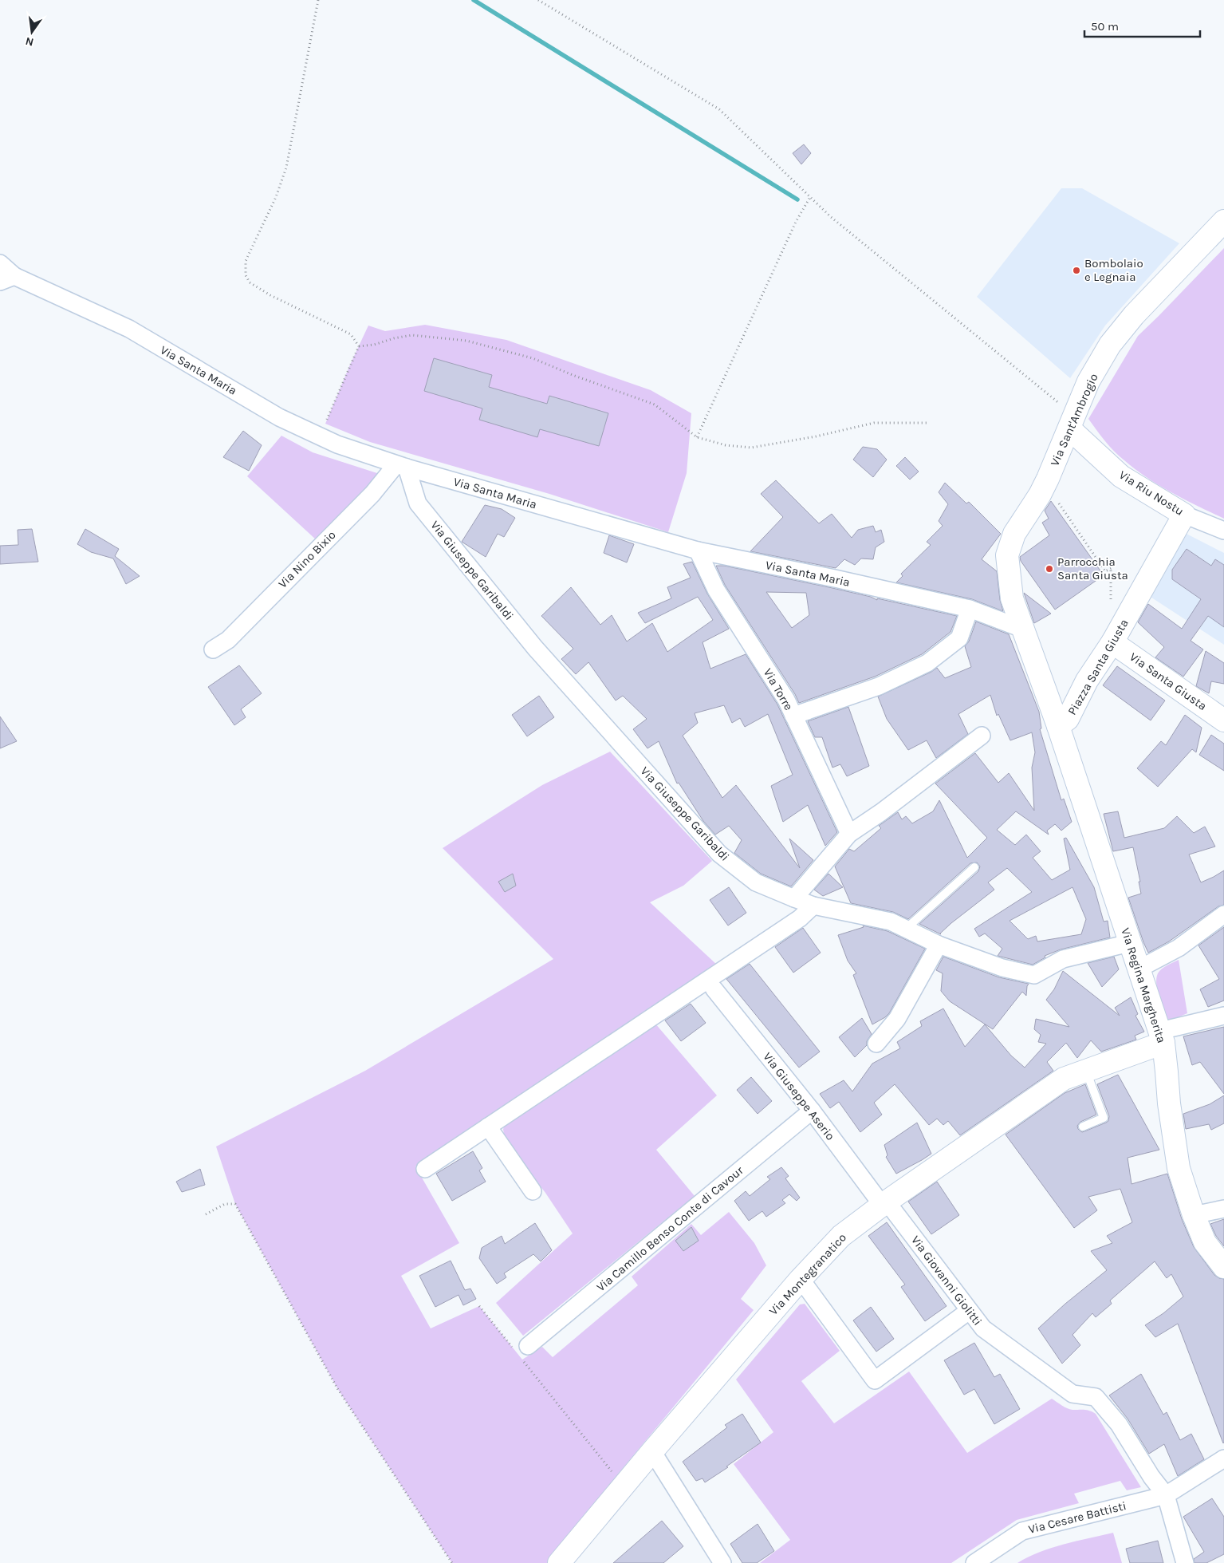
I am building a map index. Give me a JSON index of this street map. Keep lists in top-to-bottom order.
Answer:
{
  "streets": {
    "street": [
      "Via Santa Maria",
      "Via Sant'Ambrogio",
      "Via Riu Nostu",
      "Via Nino Bixio",
      "Via Giuseppe Garibaldi",
      "Piazza Santa Giusta",
      "Via Santa Giusta",
      "Via Torre",
      "Via Regina Margherita",
      "Via Giuseppe Aserio",
      "Via Camillo Benso Conte di Cavour",
      "Via Montegranatico",
      "Via Giovanni Giolitti",
      "Via Cesare Battisti"
    ]
  },
  "crossings": [
    ["Via Santa Maria", "Via Sant'Ambrogio"],
    ["Via Santa Maria", "Via Nino Bixio"],
    ["Via Santa Maria", "Via Giuseppe Garibaldi"],
    ["Via Santa Maria", "Piazza Santa Giusta"],
    ["Via Santa Maria", "Via Torre"],
    ["Via Sant'Ambrogio", "Via Riu Nostu"],
    ["Via Sant'Ambrogio", "Piazza Santa Giusta"],
    ["Via Riu Nostu", "Piazza Santa Giusta"],
    ["Via Nino Bixio", "Via Giuseppe Garibaldi"],
    ["Via Giuseppe Garibaldi", "Via Regina Margherita"],
    ["Piazza Santa Giusta", "Via Santa Giusta"],
    ["Piazza Santa Giusta", "Via Regina Margherita"],
    ["Via Regina Margherita", "Via Montegranatico"],
    ["Via Giuseppe Aserio", "Via Camillo Benso Conte di Cavour"],
    ["Via Giuseppe Aserio", "Via Montegranatico"],
    ["Via Giuseppe Aserio", "Via Giovanni Giolitti"],
    ["Via Montegranatico", "Via Giovanni Giolitti"],
    ["Via Giovanni Giolitti", "Via Cesare Battisti"]
  ],
  "places": ["Bombolaio e Legnaia", "Parrocchia Santa Giusta"],
  "scale_bar": "50 m",
  "north": "bottom"
}
